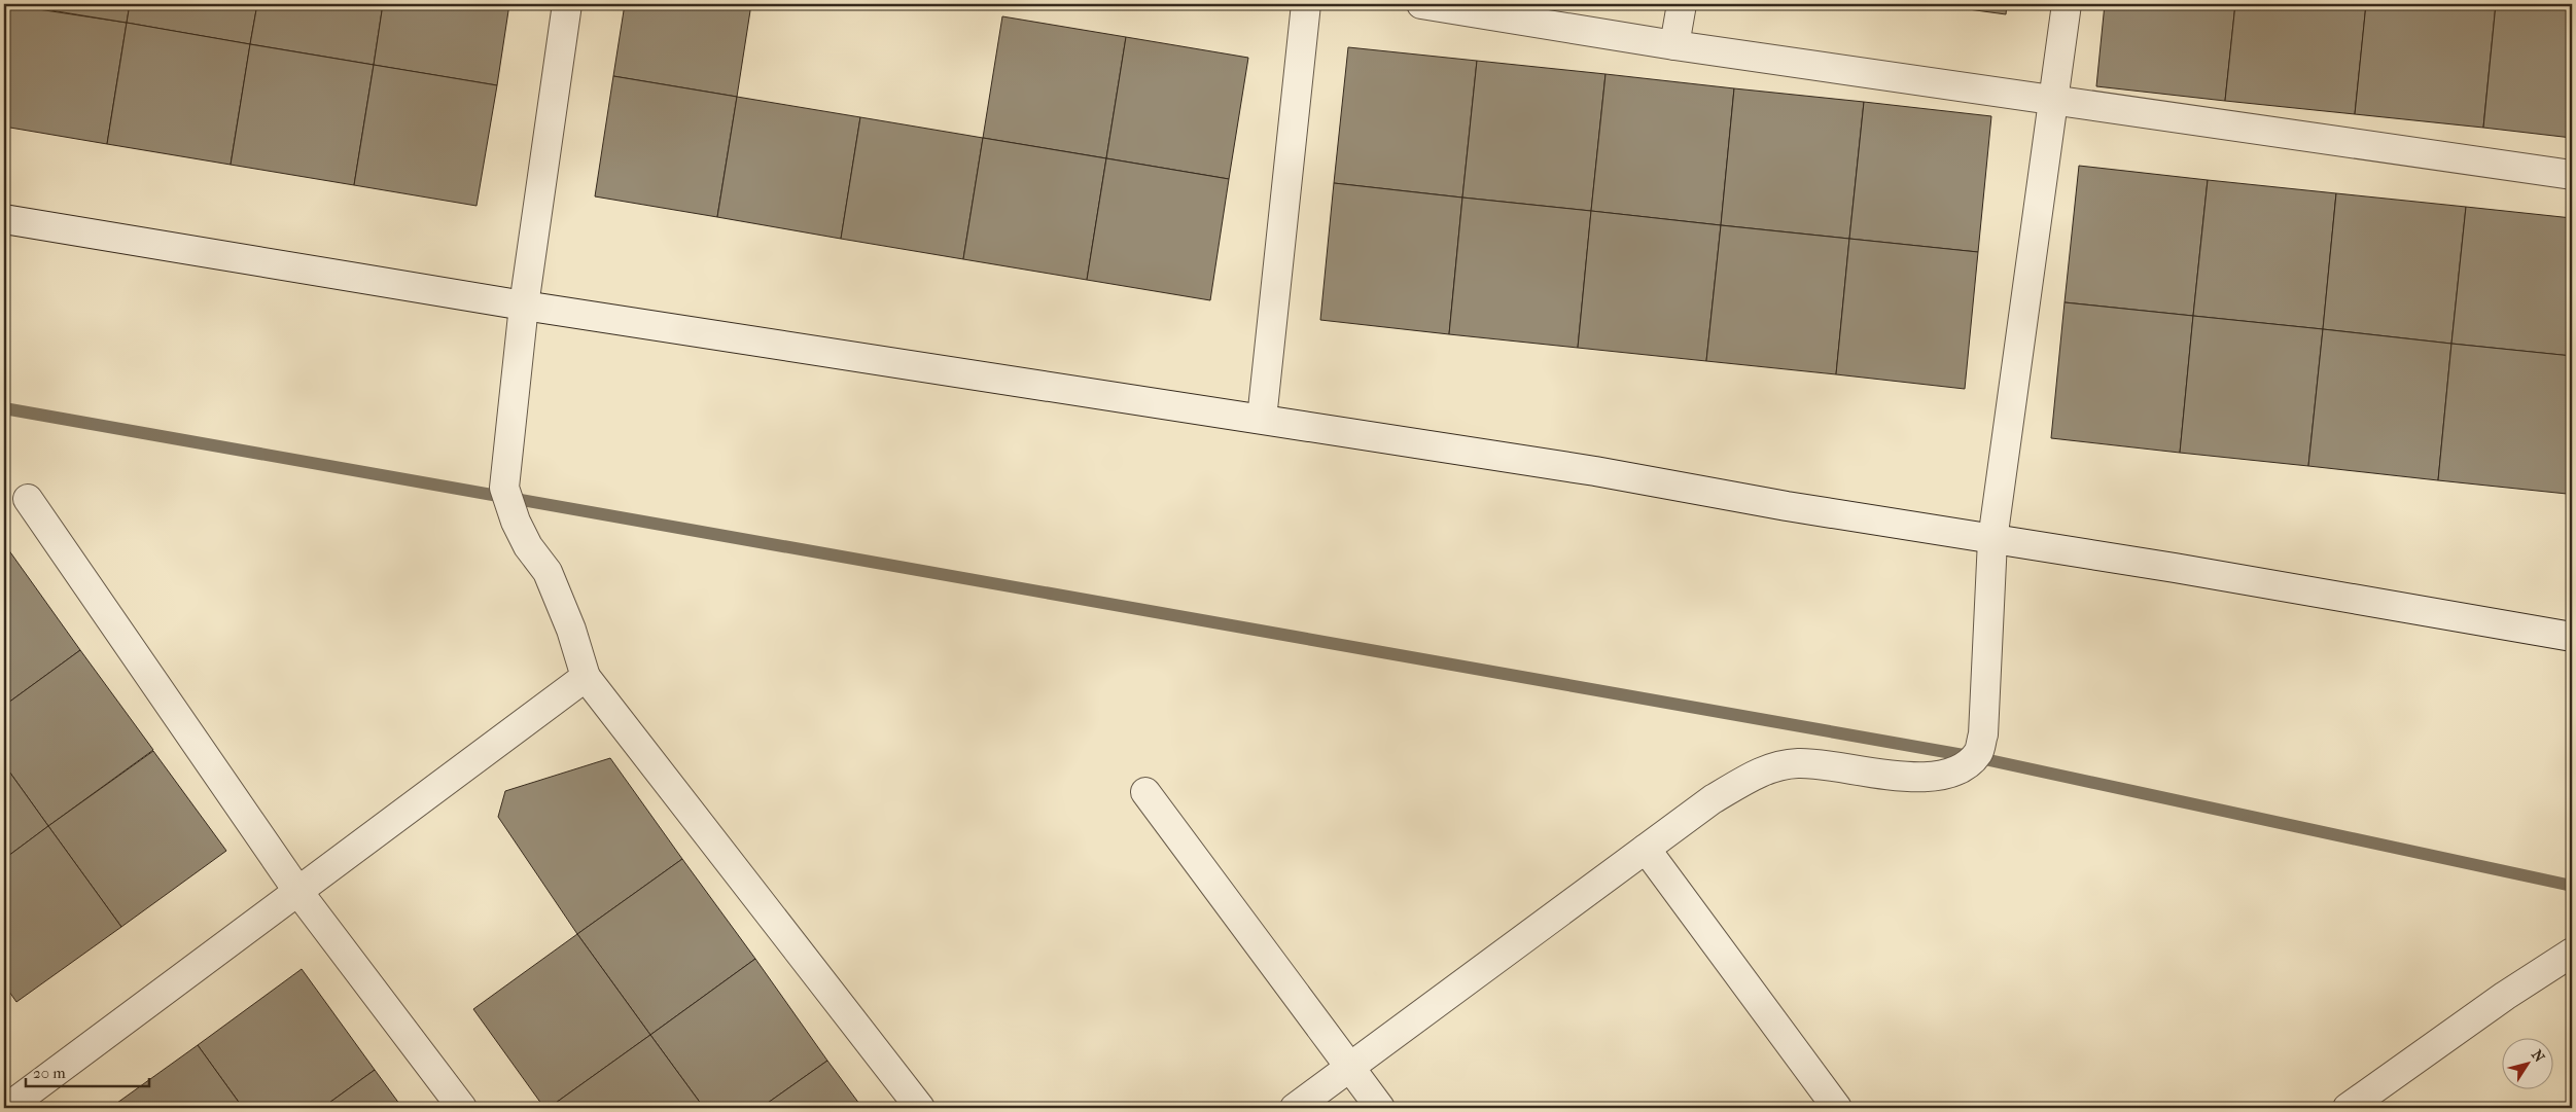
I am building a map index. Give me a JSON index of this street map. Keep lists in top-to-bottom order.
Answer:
{
  "scale_bar": "20 m",
  "north": "top right"
}
